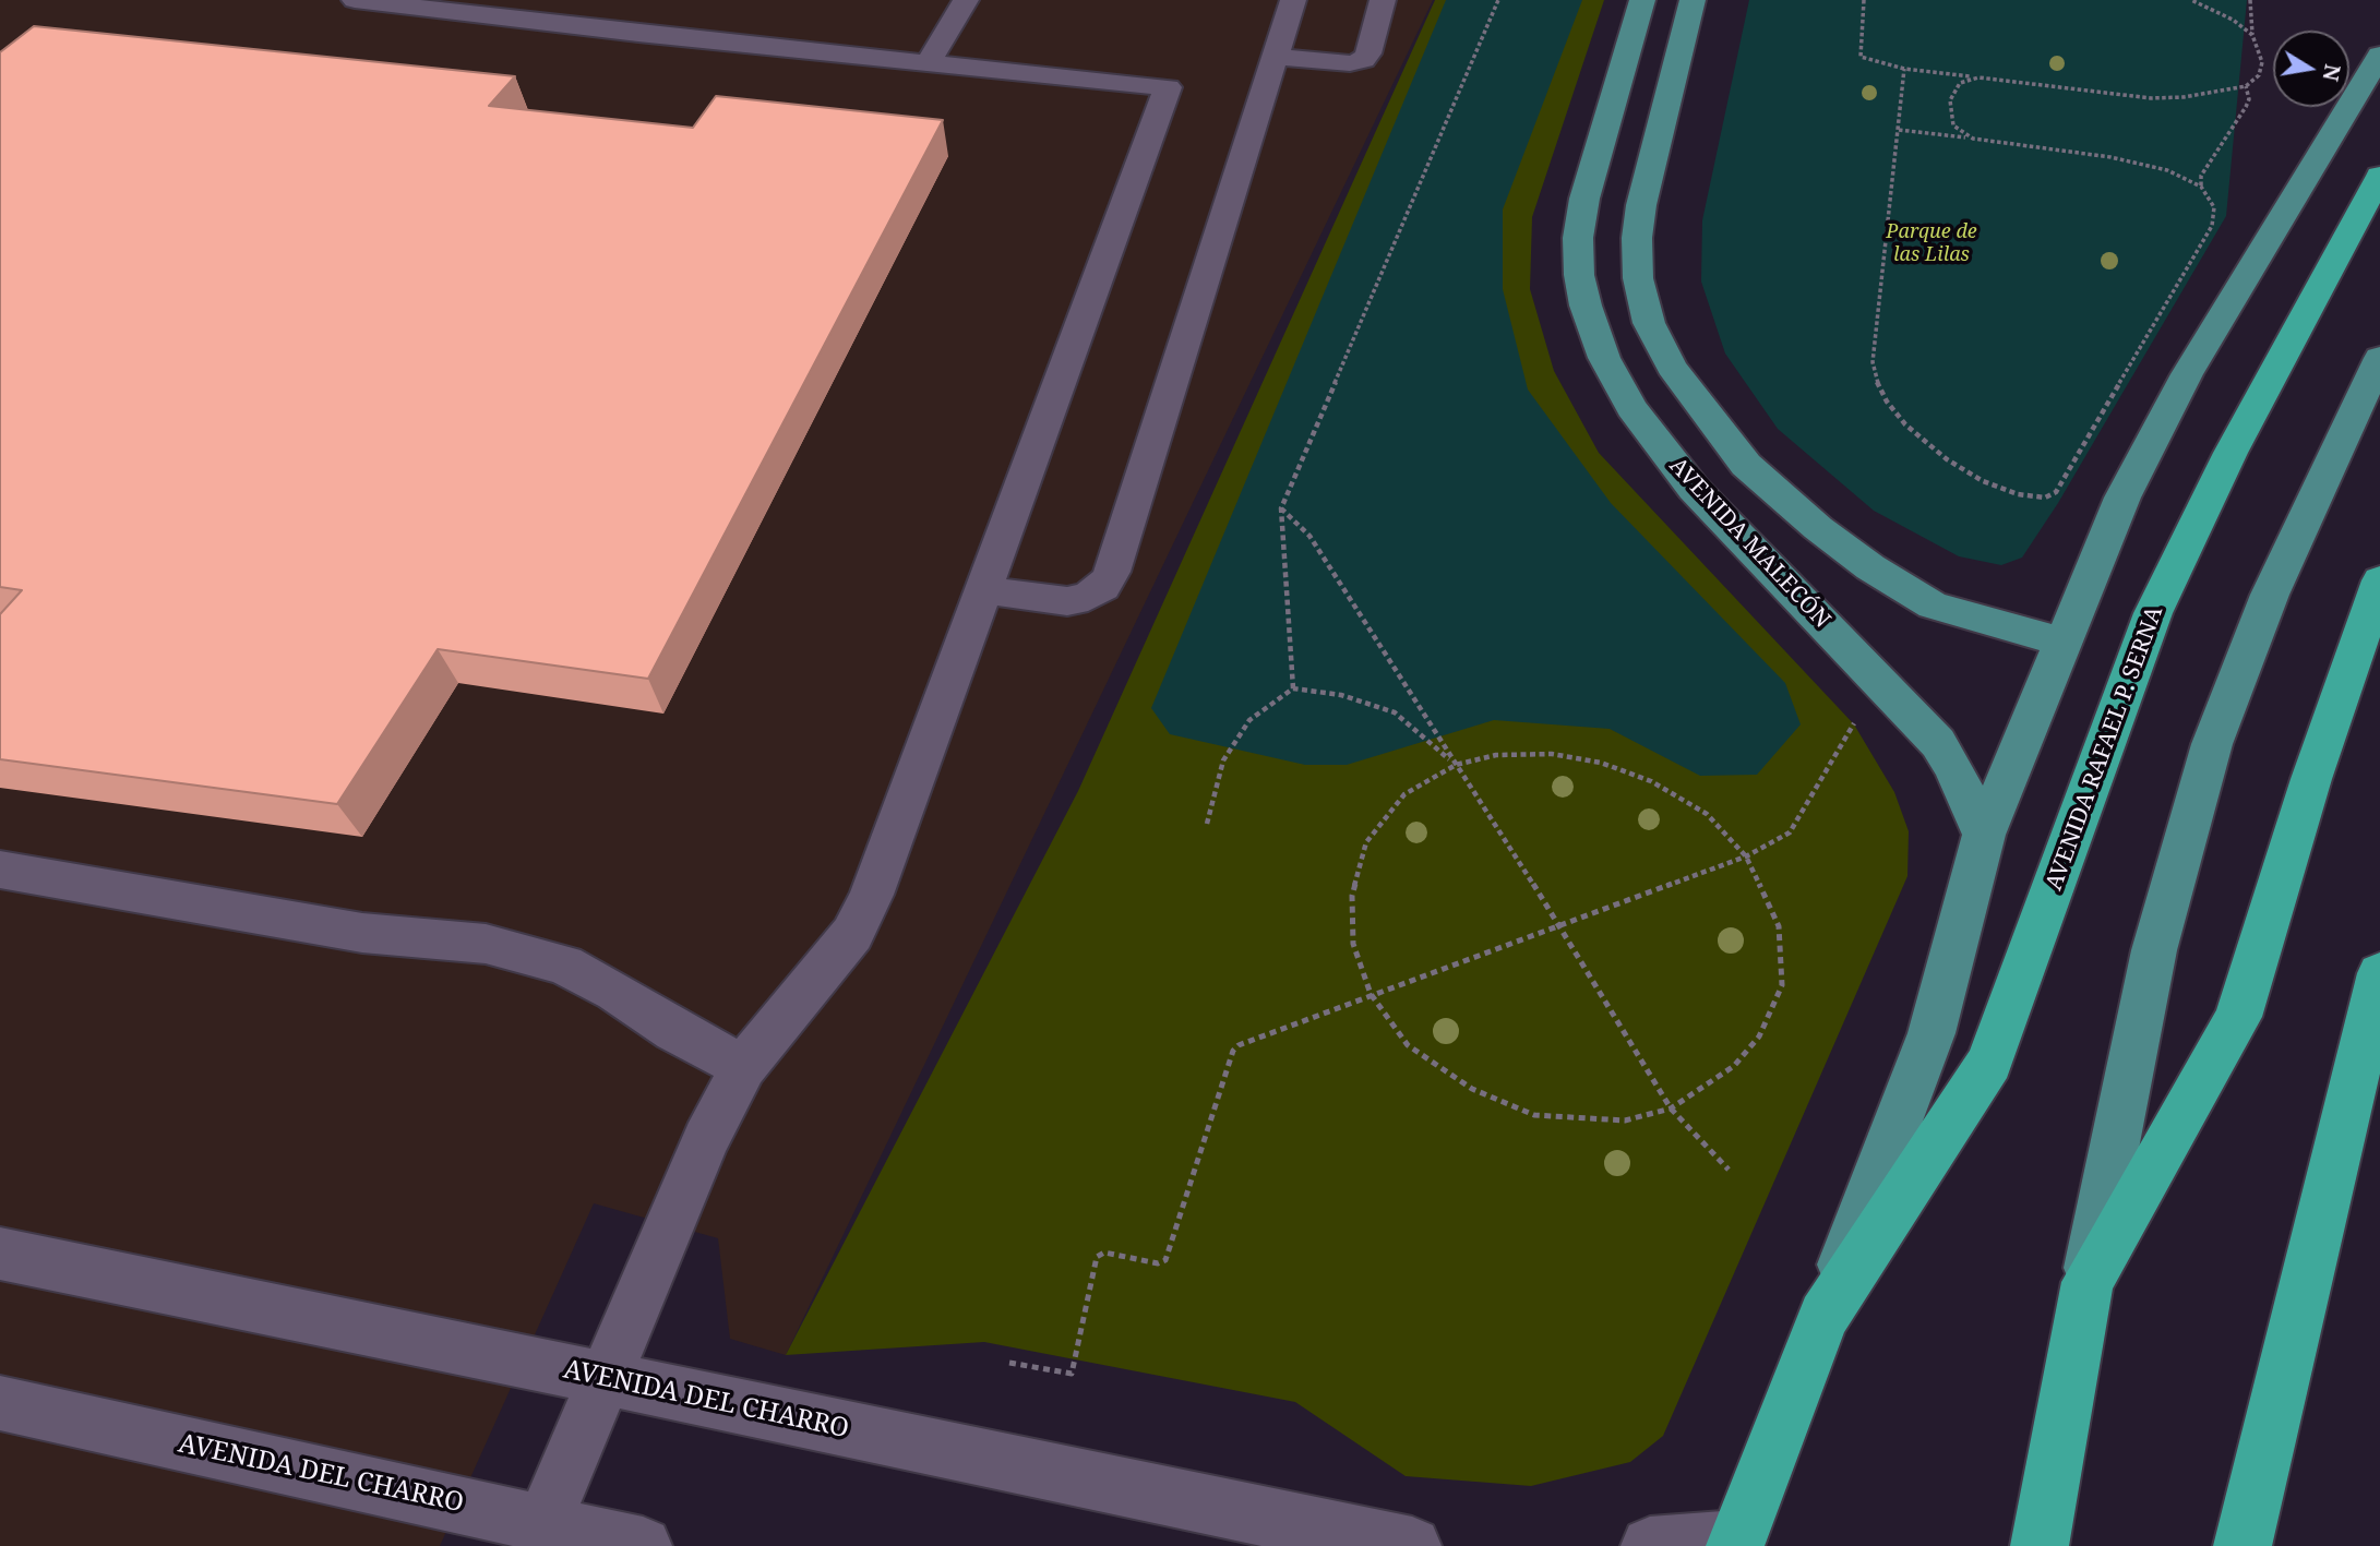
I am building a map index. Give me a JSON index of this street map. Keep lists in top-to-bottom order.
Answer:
{
  "streets": {
    "highway": ["AVENIDA RAFAEL P. SERNA"],
    "main road": ["AVENIDA MALECÓN"],
    "street": ["AVENIDA DEL CHARRO"]
  },
  "parks": ["Parque de las Lilas"],
  "north": "right"
}
